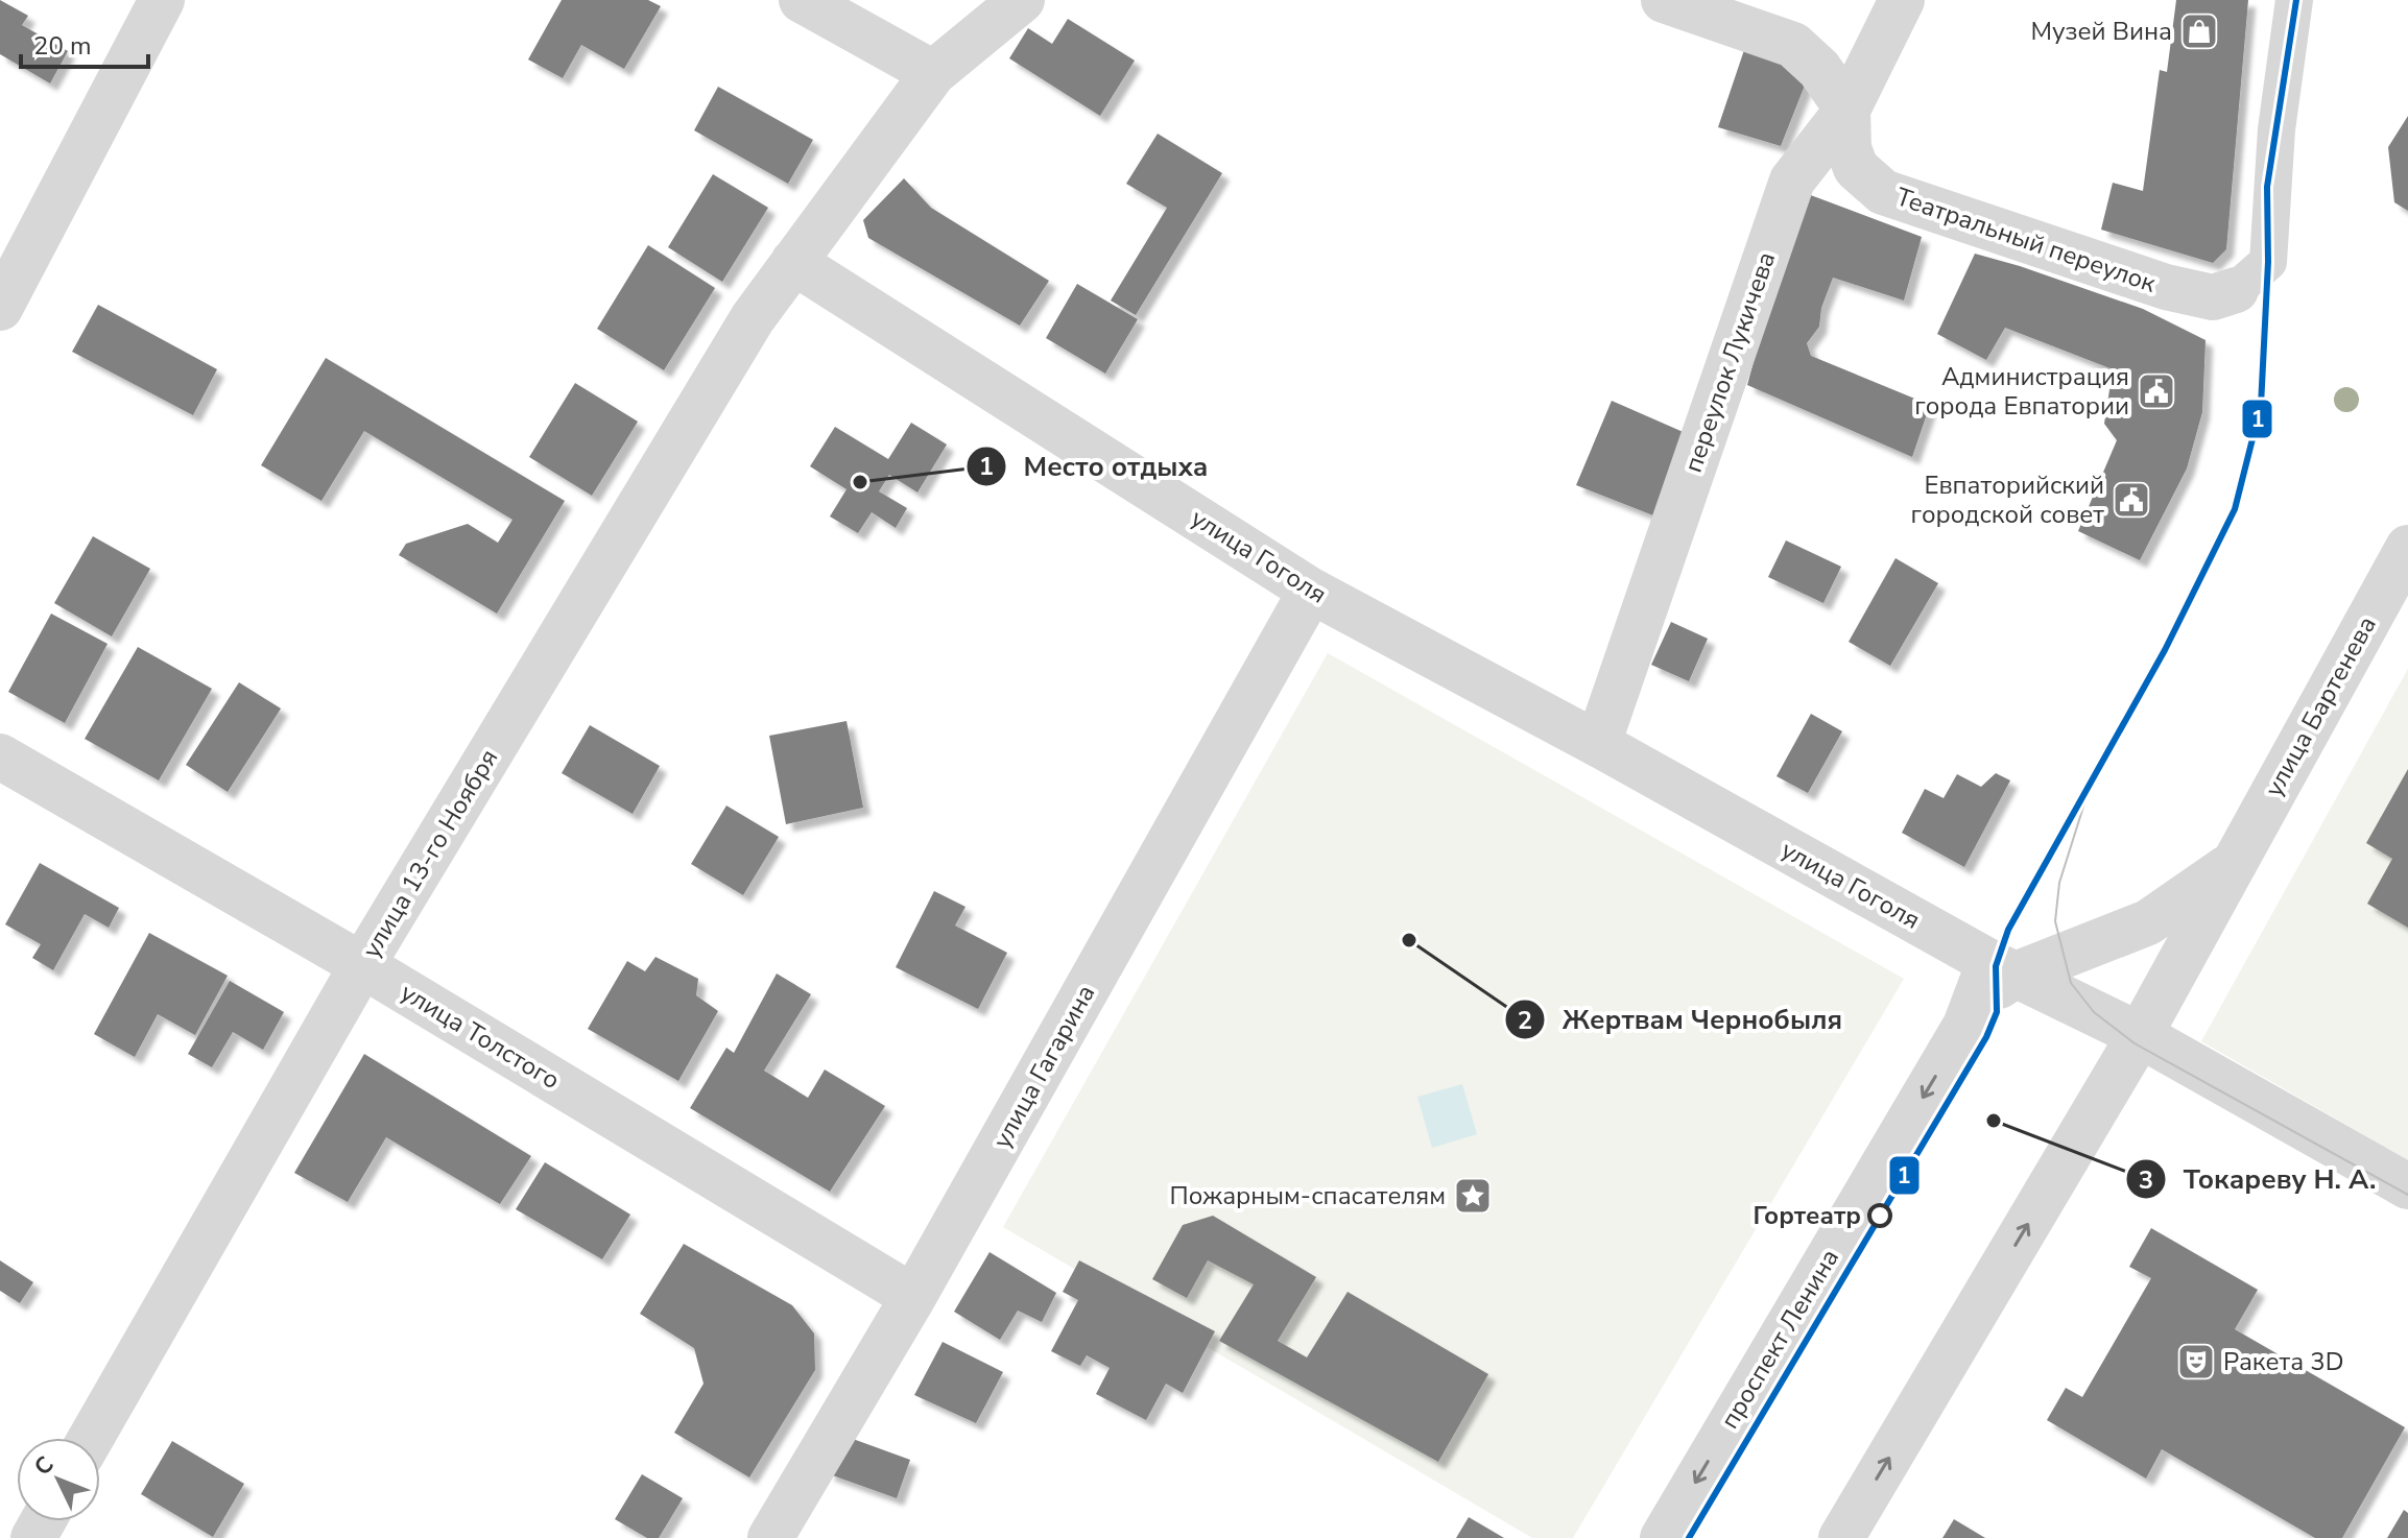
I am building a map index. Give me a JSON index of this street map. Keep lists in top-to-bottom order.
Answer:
{
  "streets": {
    "street": [
      "Театральный переулок",
      "переулок Лукичева",
      "улица Гоголя",
      "улица Бартенева",
      "улица 13-го Ноября",
      "улица Толстого",
      "улица Гагарина",
      "проспект Ленина"
    ]
  },
  "crossings": [
    ["Театральный переулок", "переулок Лукичева"],
    ["переулок Лукичева", "улица Гоголя"],
    ["улица Гоголя", "улица Бартенева"],
    ["улица Гоголя", "улица 13-го Ноября"],
    ["улица Гоголя", "улица Гагарина"],
    ["улица Гоголя", "проспект Ленина"],
    ["улица Бартенева", "проспект Ленина"],
    ["улица 13-го Ноября", "улица Толстого"],
    ["улица Толстого", "улица Гагарина"]
  ],
  "places": {
    "shop": ["Музей Вина"],
    "public building": ["Администрация города Евпатории", "Евпаторийский городской совет"],
    "other": [
      "Место отдыха",
      "Жертвам Чернобыля",
      "Токареву Н. А.",
      "Гортеатр"
    ],
    "place": ["Пожарным-спасателям"],
    "theatre": ["Ракета 3D"]
  },
  "lines": ["transit line 1"],
  "scale_bar": "20 m",
  "north": "top left"
}
